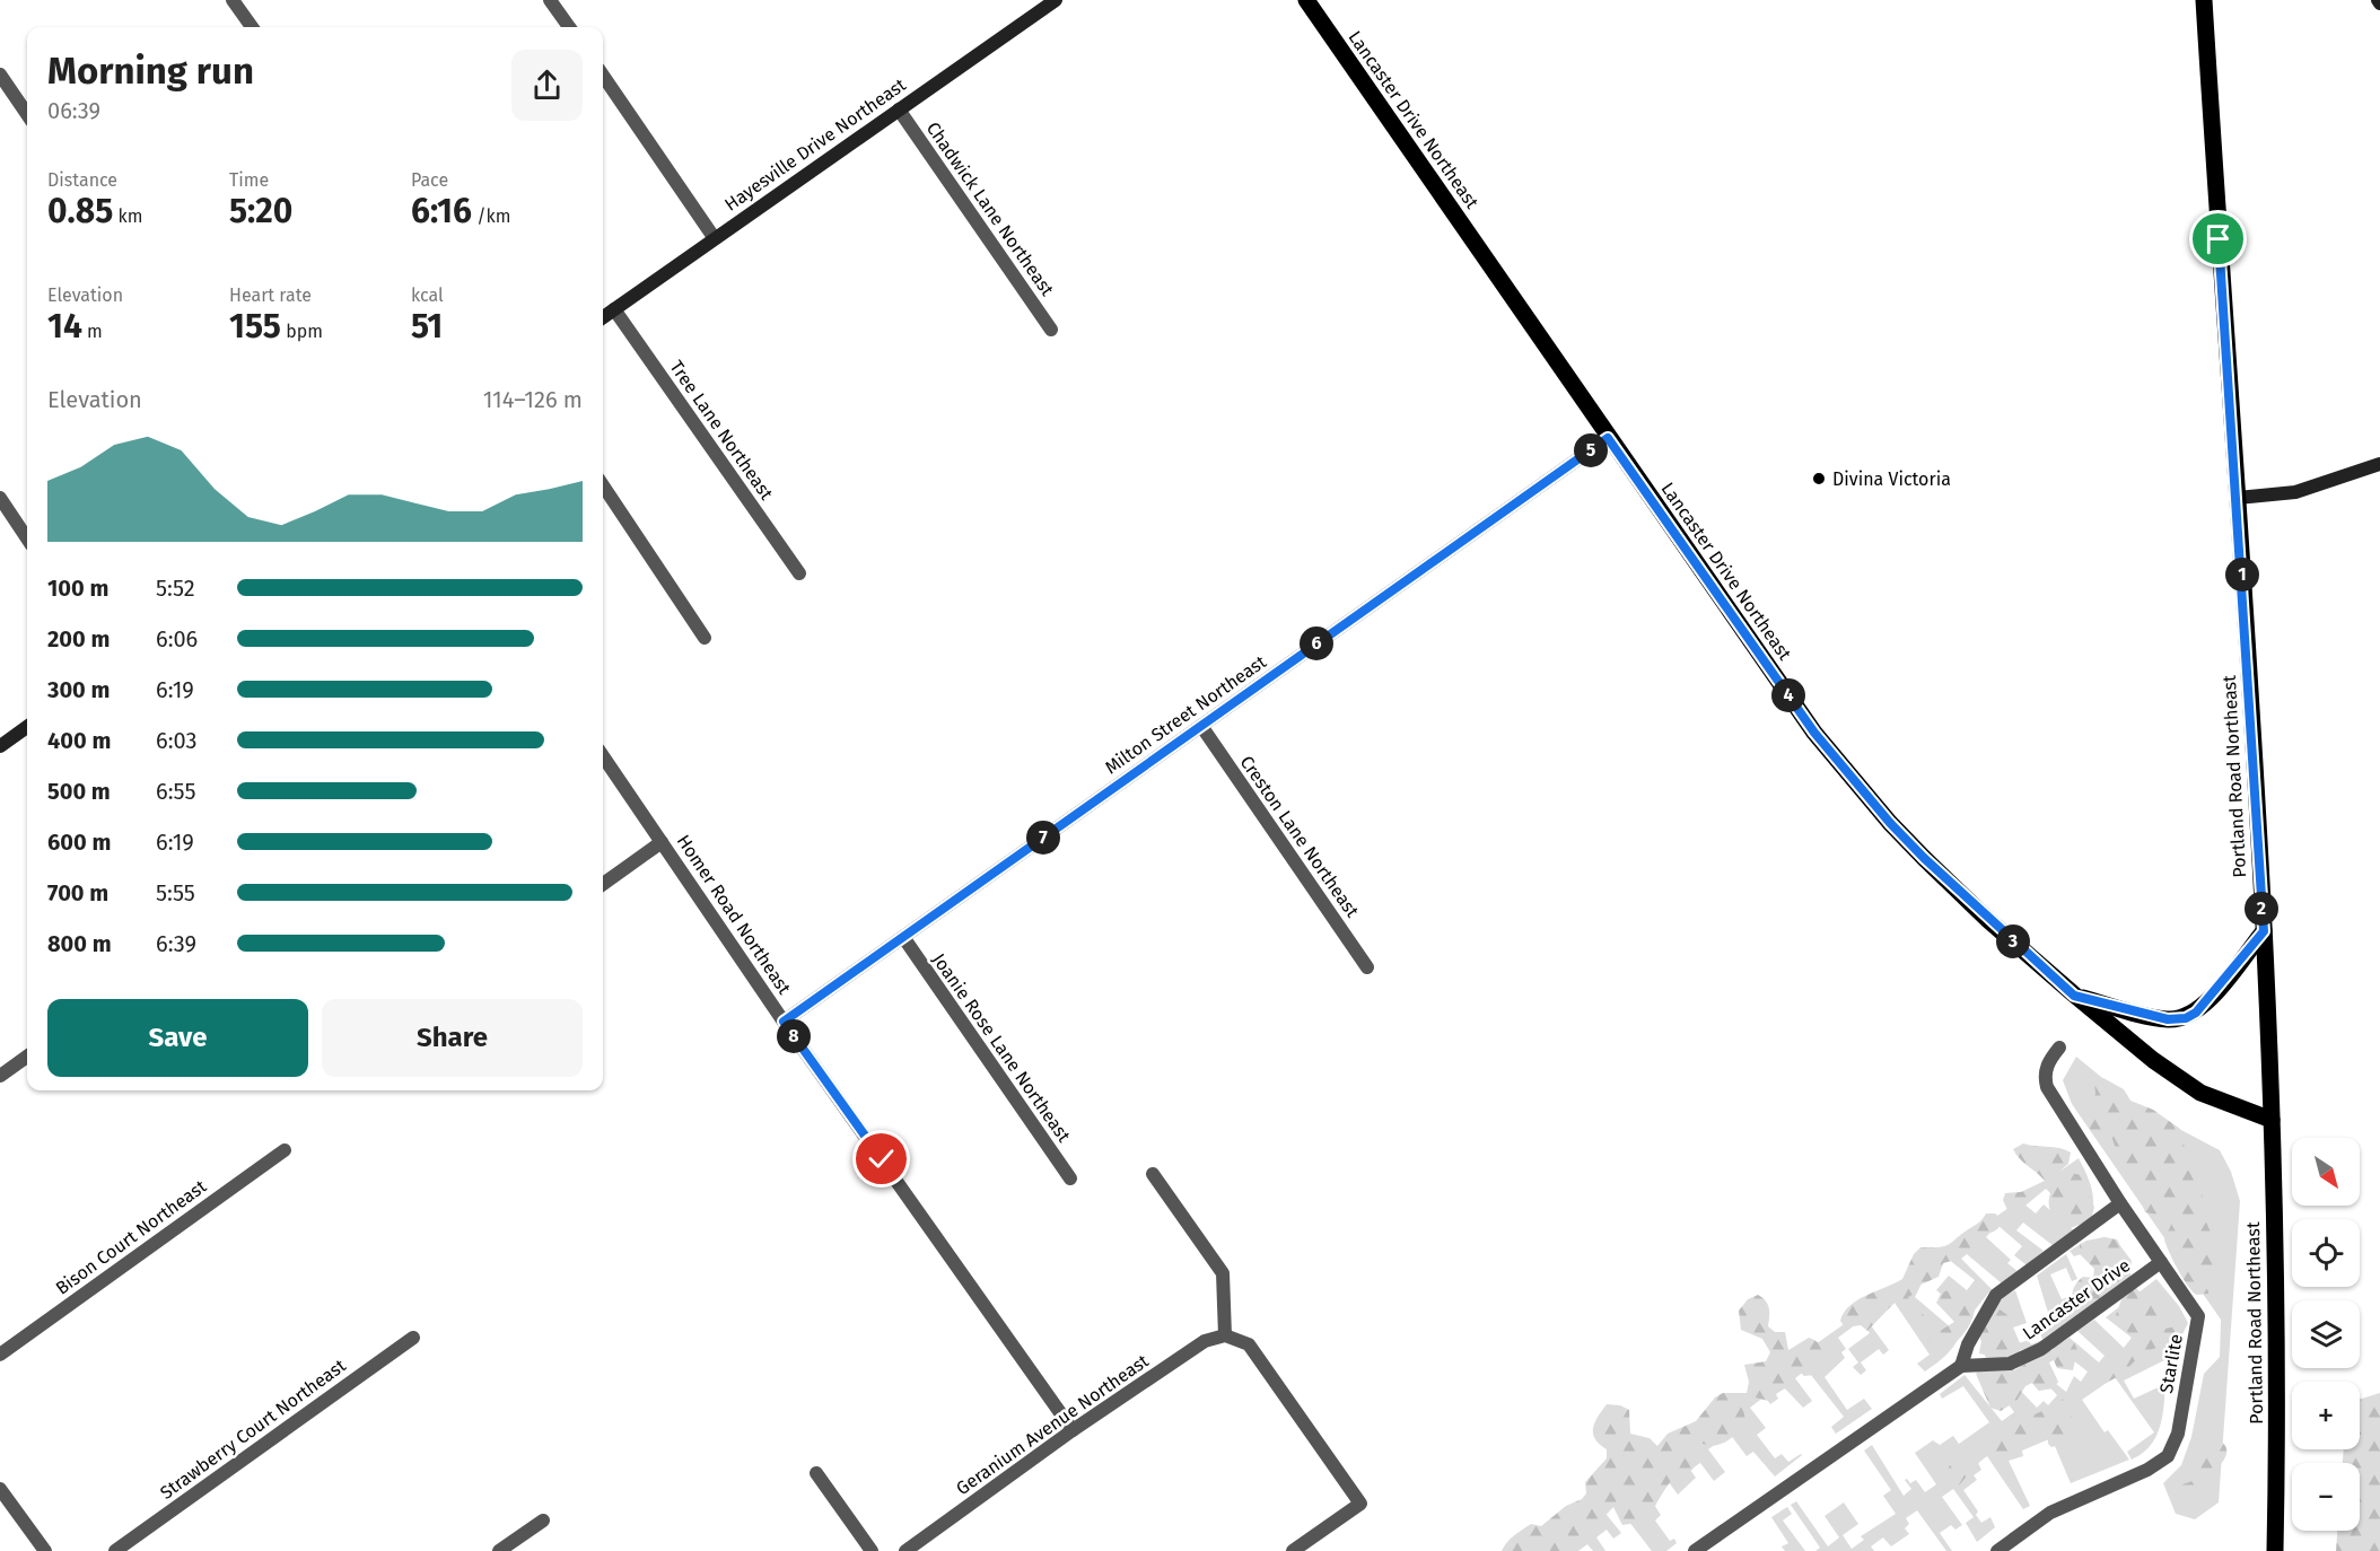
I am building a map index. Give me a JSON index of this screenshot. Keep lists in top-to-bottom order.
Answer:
{
  "streets": {
    "main road": ["Lancaster Drive Northeast", "Portland Road Northeast"],
    "street": [
      "Hayesville Drive Northeast",
      "Chadwick Lane Northeast",
      "Tree Lane Northeast",
      "Milton Street Northeast",
      "Creston Lane Northeast",
      "Homer Road Northeast",
      "Joanie Rose Lane Northeast",
      "Bison Court Northeast",
      "Lancaster Drive",
      "Starlite",
      "Geranium Avenue Northeast",
      "Strawberry Court Northeast"
    ]
  },
  "crossings": [
    ["Lancaster Drive Northeast", "Milton Street Northeast"],
    ["Lancaster Drive Northeast", "Portland Road Northeast"],
    ["Hayesville Drive Northeast", "Chadwick Lane Northeast"],
    ["Hayesville Drive Northeast", "Tree Lane Northeast"],
    ["Milton Street Northeast", "Creston Lane Northeast"],
    ["Milton Street Northeast", "Homer Road Northeast"],
    ["Milton Street Northeast", "Joanie Rose Lane Northeast"],
    ["Homer Road Northeast", "Geranium Avenue Northeast"],
    ["Lancaster Drive", "Starlite"]
  ],
  "places": ["Divina Victoria"],
  "north": "bottom right",
  "page": {
    "heading": ["Morning run", "06:39"],
    "stats": [
      ["Distance", "0.85 km"],
      ["Time", "5:20"],
      ["Pace", "6:16 /km"],
      ["Elevation", "14 m"],
      ["Heart rate", "155 bpm"],
      ["kcal", "51"]
    ],
    "chart": ["Elevation", "114–126 m"],
    "pins": [
      "5",
      "1",
      "6",
      "4",
      "7",
      "2",
      "3",
      "8"
    ],
    "list": [
      {
        "name": "100 m",
        "note": "5:52"
      },
      {
        "name": "200 m",
        "note": "6:06"
      },
      {
        "name": "300 m",
        "note": "6:19"
      },
      {
        "name": "400 m",
        "note": "6:03"
      },
      {
        "name": "500 m",
        "note": "6:55"
      },
      {
        "name": "600 m",
        "note": "6:19"
      },
      {
        "name": "700 m",
        "note": "5:55"
      },
      {
        "name": "800 m",
        "note": "6:39"
      }
    ],
    "buttons": ["Save", "Share"],
    "map_buttons": ["+", "−"]
  }
}
